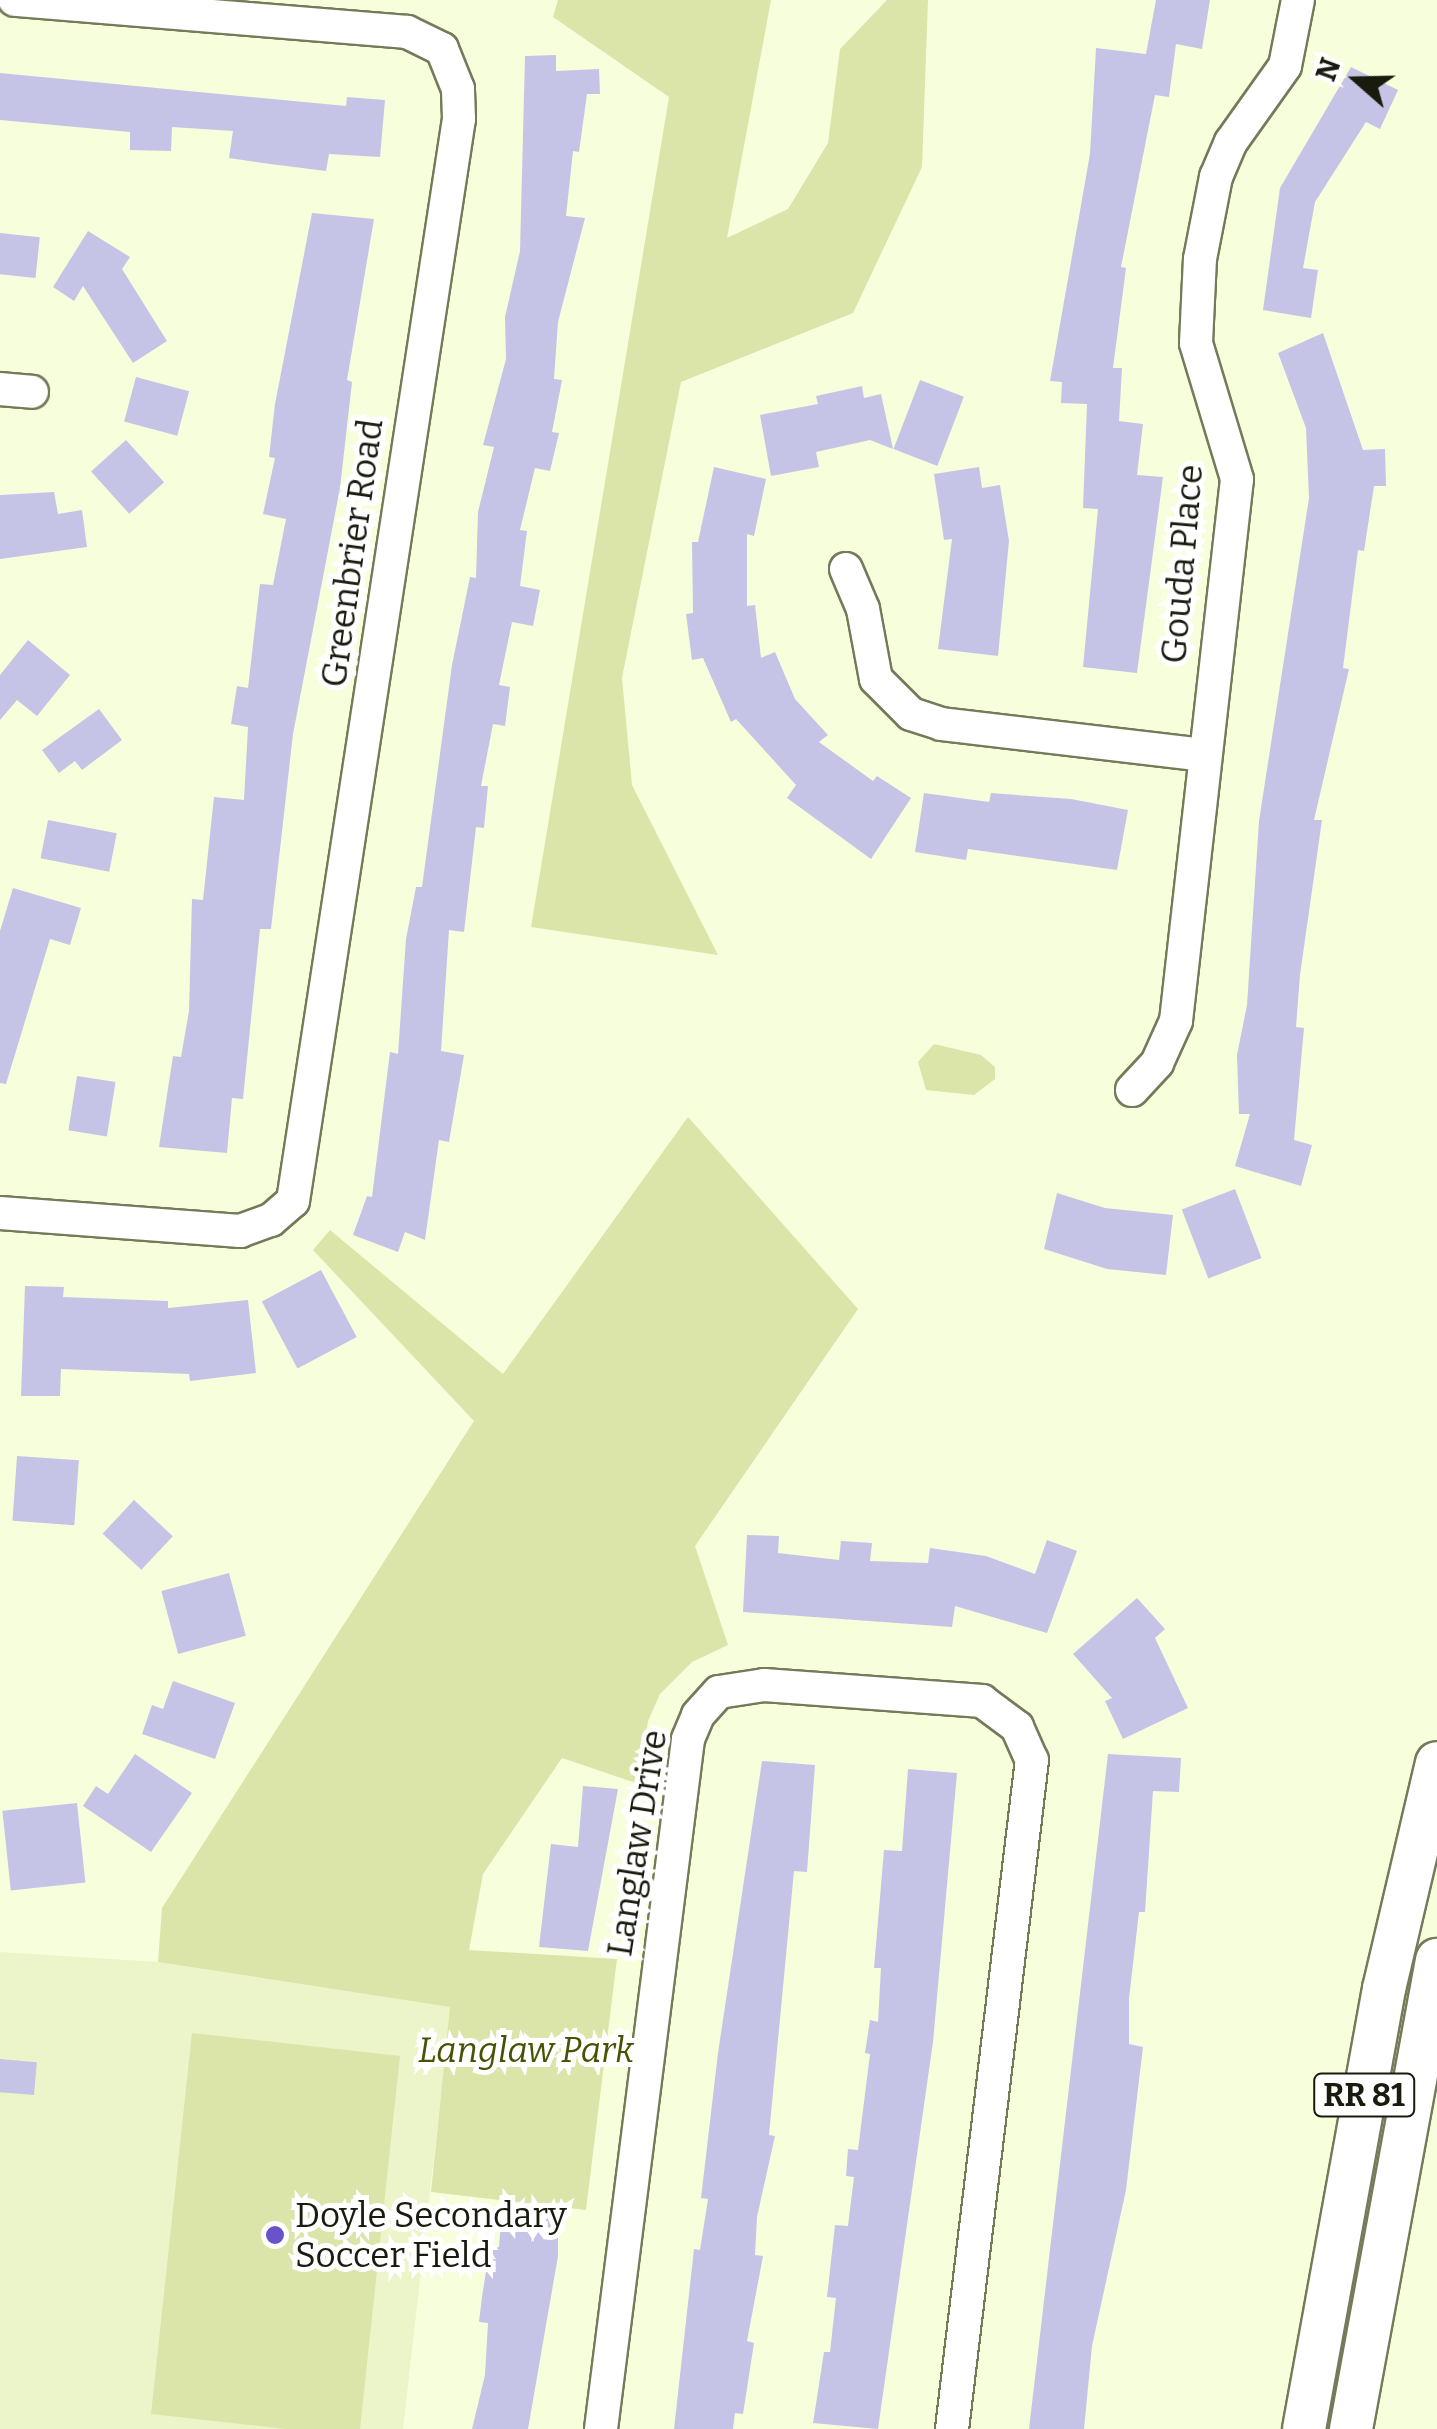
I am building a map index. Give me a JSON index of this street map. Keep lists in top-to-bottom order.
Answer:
{
  "streets": {
    "main road": ["RR 81"],
    "street": ["Greenbrier Road", "Gouda Place", "Langlaw Drive"]
  },
  "parks": ["Langlaw Park"],
  "places": ["Doyle Secondary Soccer Field"],
  "north": "left"
}
